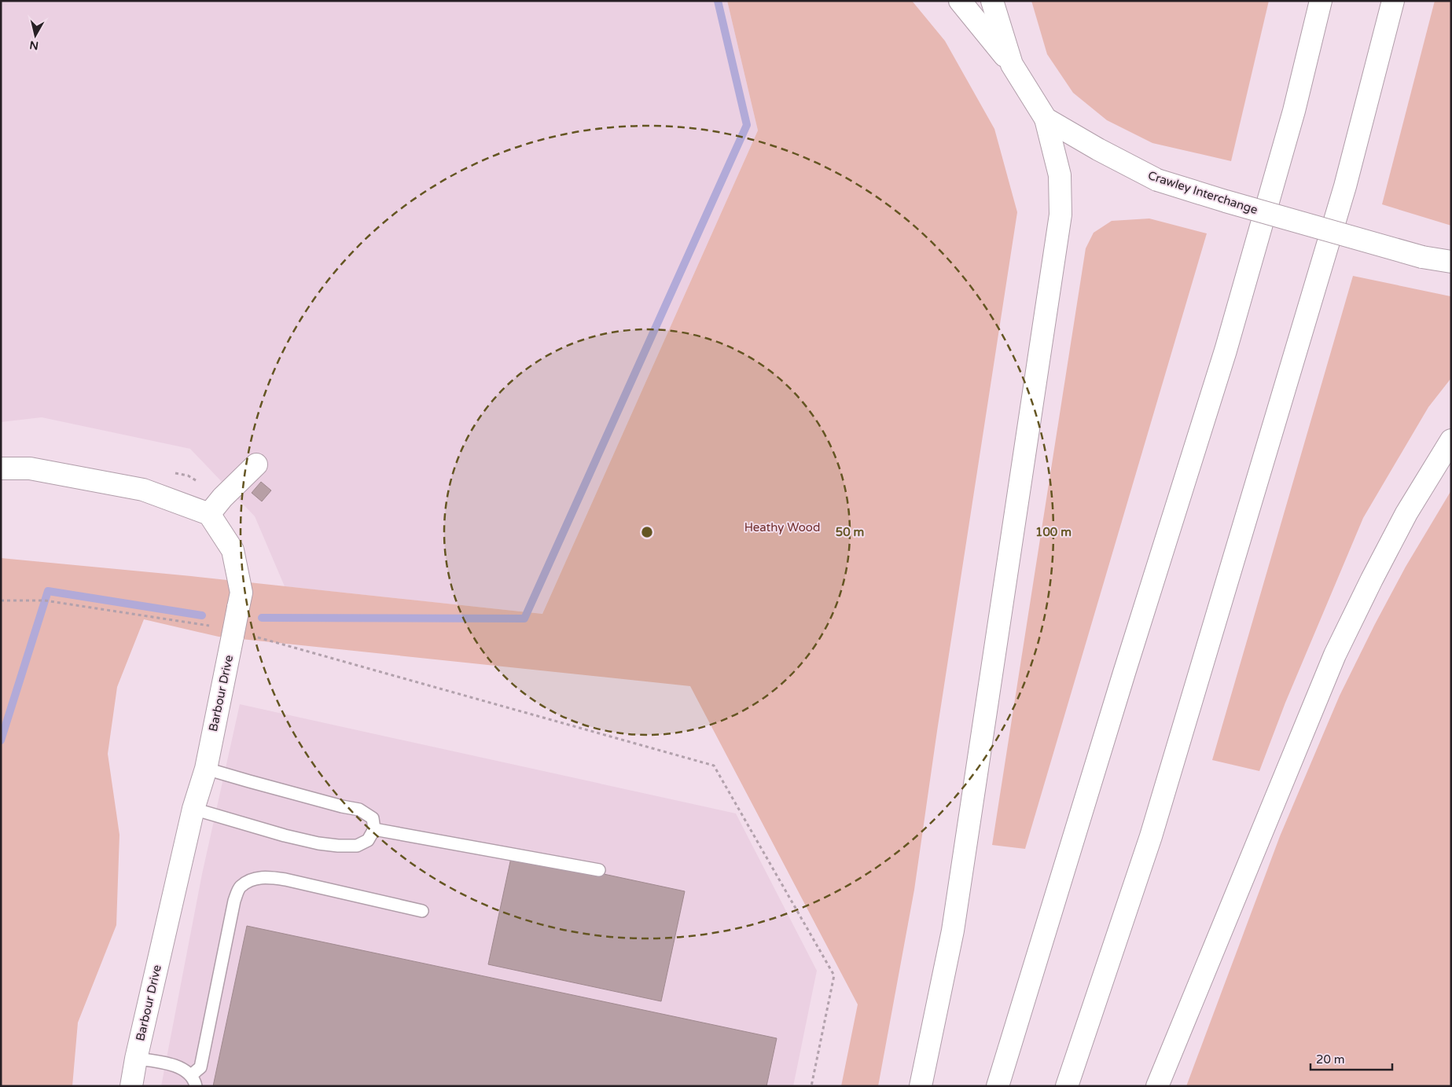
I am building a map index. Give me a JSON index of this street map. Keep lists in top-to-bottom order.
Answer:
{
  "streets": {
    "main road": ["Crawley Interchange", "Barbour Drive"]
  },
  "parks": ["Heathy Wood"],
  "scale_bar": "20 m",
  "north": "bottom",
  "rings": ["50 m", "100 m"]
}
